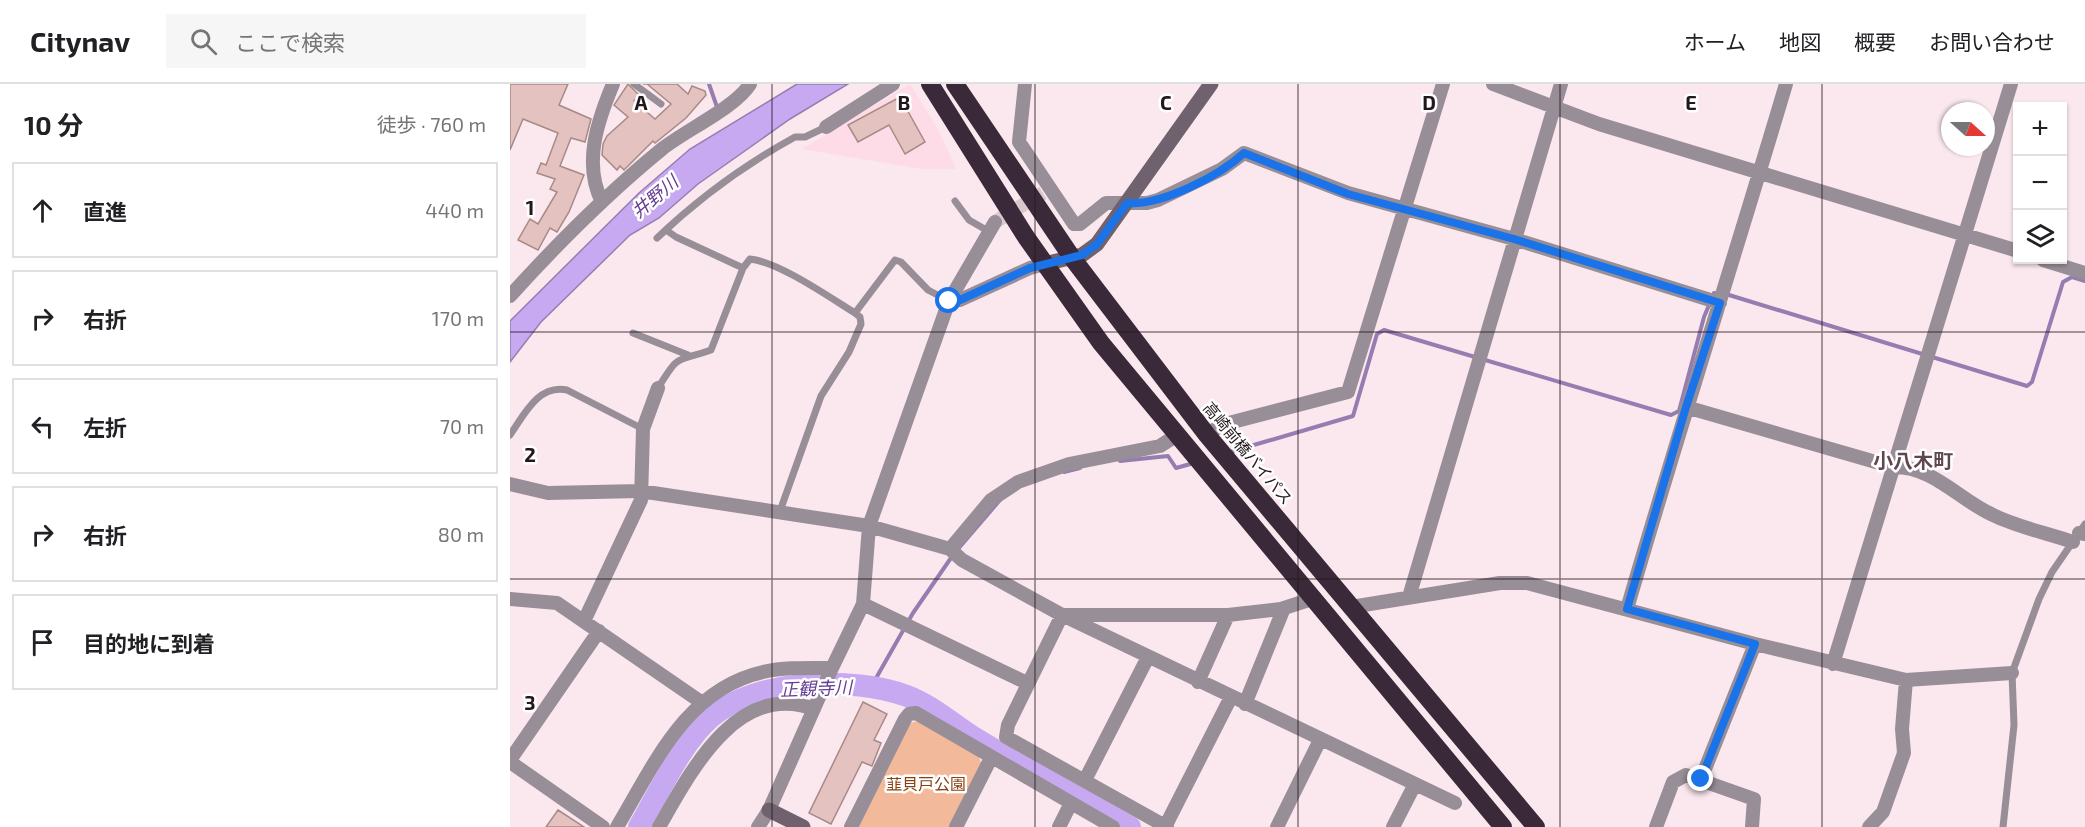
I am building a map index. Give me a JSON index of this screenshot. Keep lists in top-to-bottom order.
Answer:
{
  "streets": {
    "highway": ["高崎前橋バイパス"]
  },
  "districts": ["小八木町"],
  "water": ["井野川", "正観寺川"],
  "parks": ["韮貝戸公園"],
  "north": "right",
  "page": {
    "header": "Citynav",
    "search": "ここで検索",
    "nav": [
      "ホーム",
      "地図",
      "概要",
      "お問い合わせ"
    ],
    "heading": ["10 分", "徒歩 · 760 m"],
    "map_buttons": ["+", "−"],
    "list": [
      ["直進", "440 m"],
      ["右折", "170 m"],
      ["左折", "70 m"],
      ["右折", "80 m"],
      "目的地に到着"
    ]
  },
  "grid": {
    "columns": [
      "A",
      "B",
      "C",
      "D",
      "E"
    ],
    "rows": ["1", "2", "3"]
  }
}
